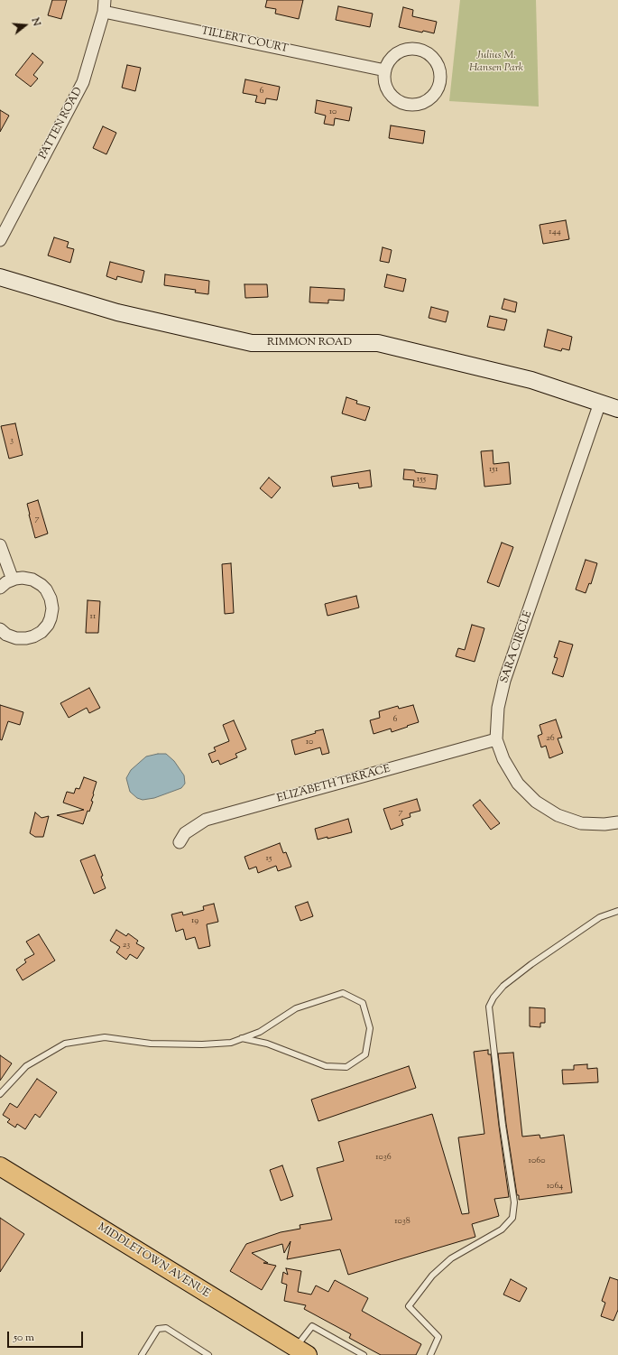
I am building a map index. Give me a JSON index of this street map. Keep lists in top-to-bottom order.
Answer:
{
  "streets": {
    "main road": ["MIDDLETOWN AVENUE"],
    "street": [
      "TILLERT COURT",
      "PATTEN ROAD",
      "RIMMON ROAD",
      "SARA CIRCLE",
      "ELIZABETH TERRACE"
    ]
  },
  "crossings": [
    ["TILLERT COURT", "PATTEN ROAD"],
    ["RIMMON ROAD", "SARA CIRCLE"],
    ["SARA CIRCLE", "ELIZABETH TERRACE"]
  ],
  "parks": ["Julius M. Hansen Park"],
  "house_numbers": [
    "6",
    "10",
    "144",
    "3",
    "151",
    "155",
    "7",
    "11",
    "6",
    "26",
    "10",
    "7",
    "15",
    "19",
    "23",
    "1036",
    "1060",
    "1064",
    "1038"
  ],
  "scale_bar": "50 m",
  "north": "right"
}
